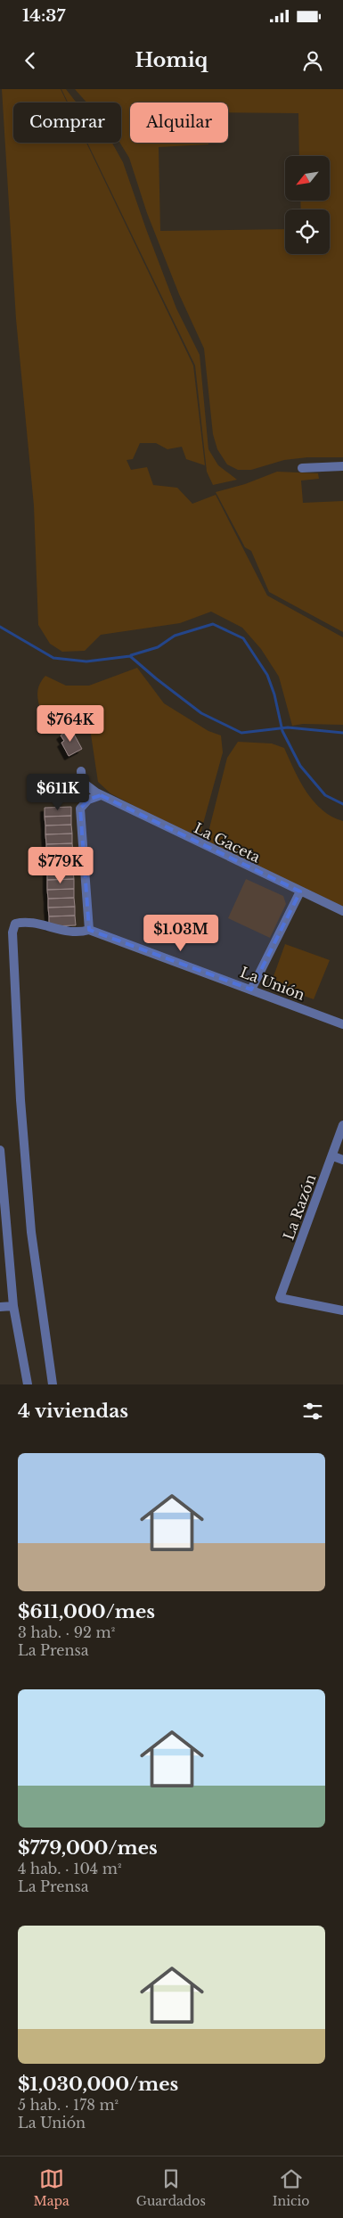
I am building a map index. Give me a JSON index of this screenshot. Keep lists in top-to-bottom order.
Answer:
{
  "streets": {
    "street": ["La Gaceta", "La Unión", "La Razón"]
  },
  "north": "bottom left",
  "page": {
    "status": "14:37",
    "header": "Homiq",
    "chip": ["Comprar", "Alquilar"],
    "price": [
      "$764K",
      "$611K",
      "$779K",
      "$1.03M"
    ],
    "heading": "4 viviendas",
    "list": [
      {
        "name": "$611,000/mes",
        "note": "3 hab. · 92 m² · La Prensa"
      },
      {
        "name": "$779,000/mes",
        "note": "4 hab. · 104 m² · La Prensa"
      },
      {
        "name": "$1,030,000/mes",
        "note": "5 hab. · 178 m² · La Unión"
      }
    ],
    "tabs": ["Mapa", "Guardados", "Inicio"]
  }
}
